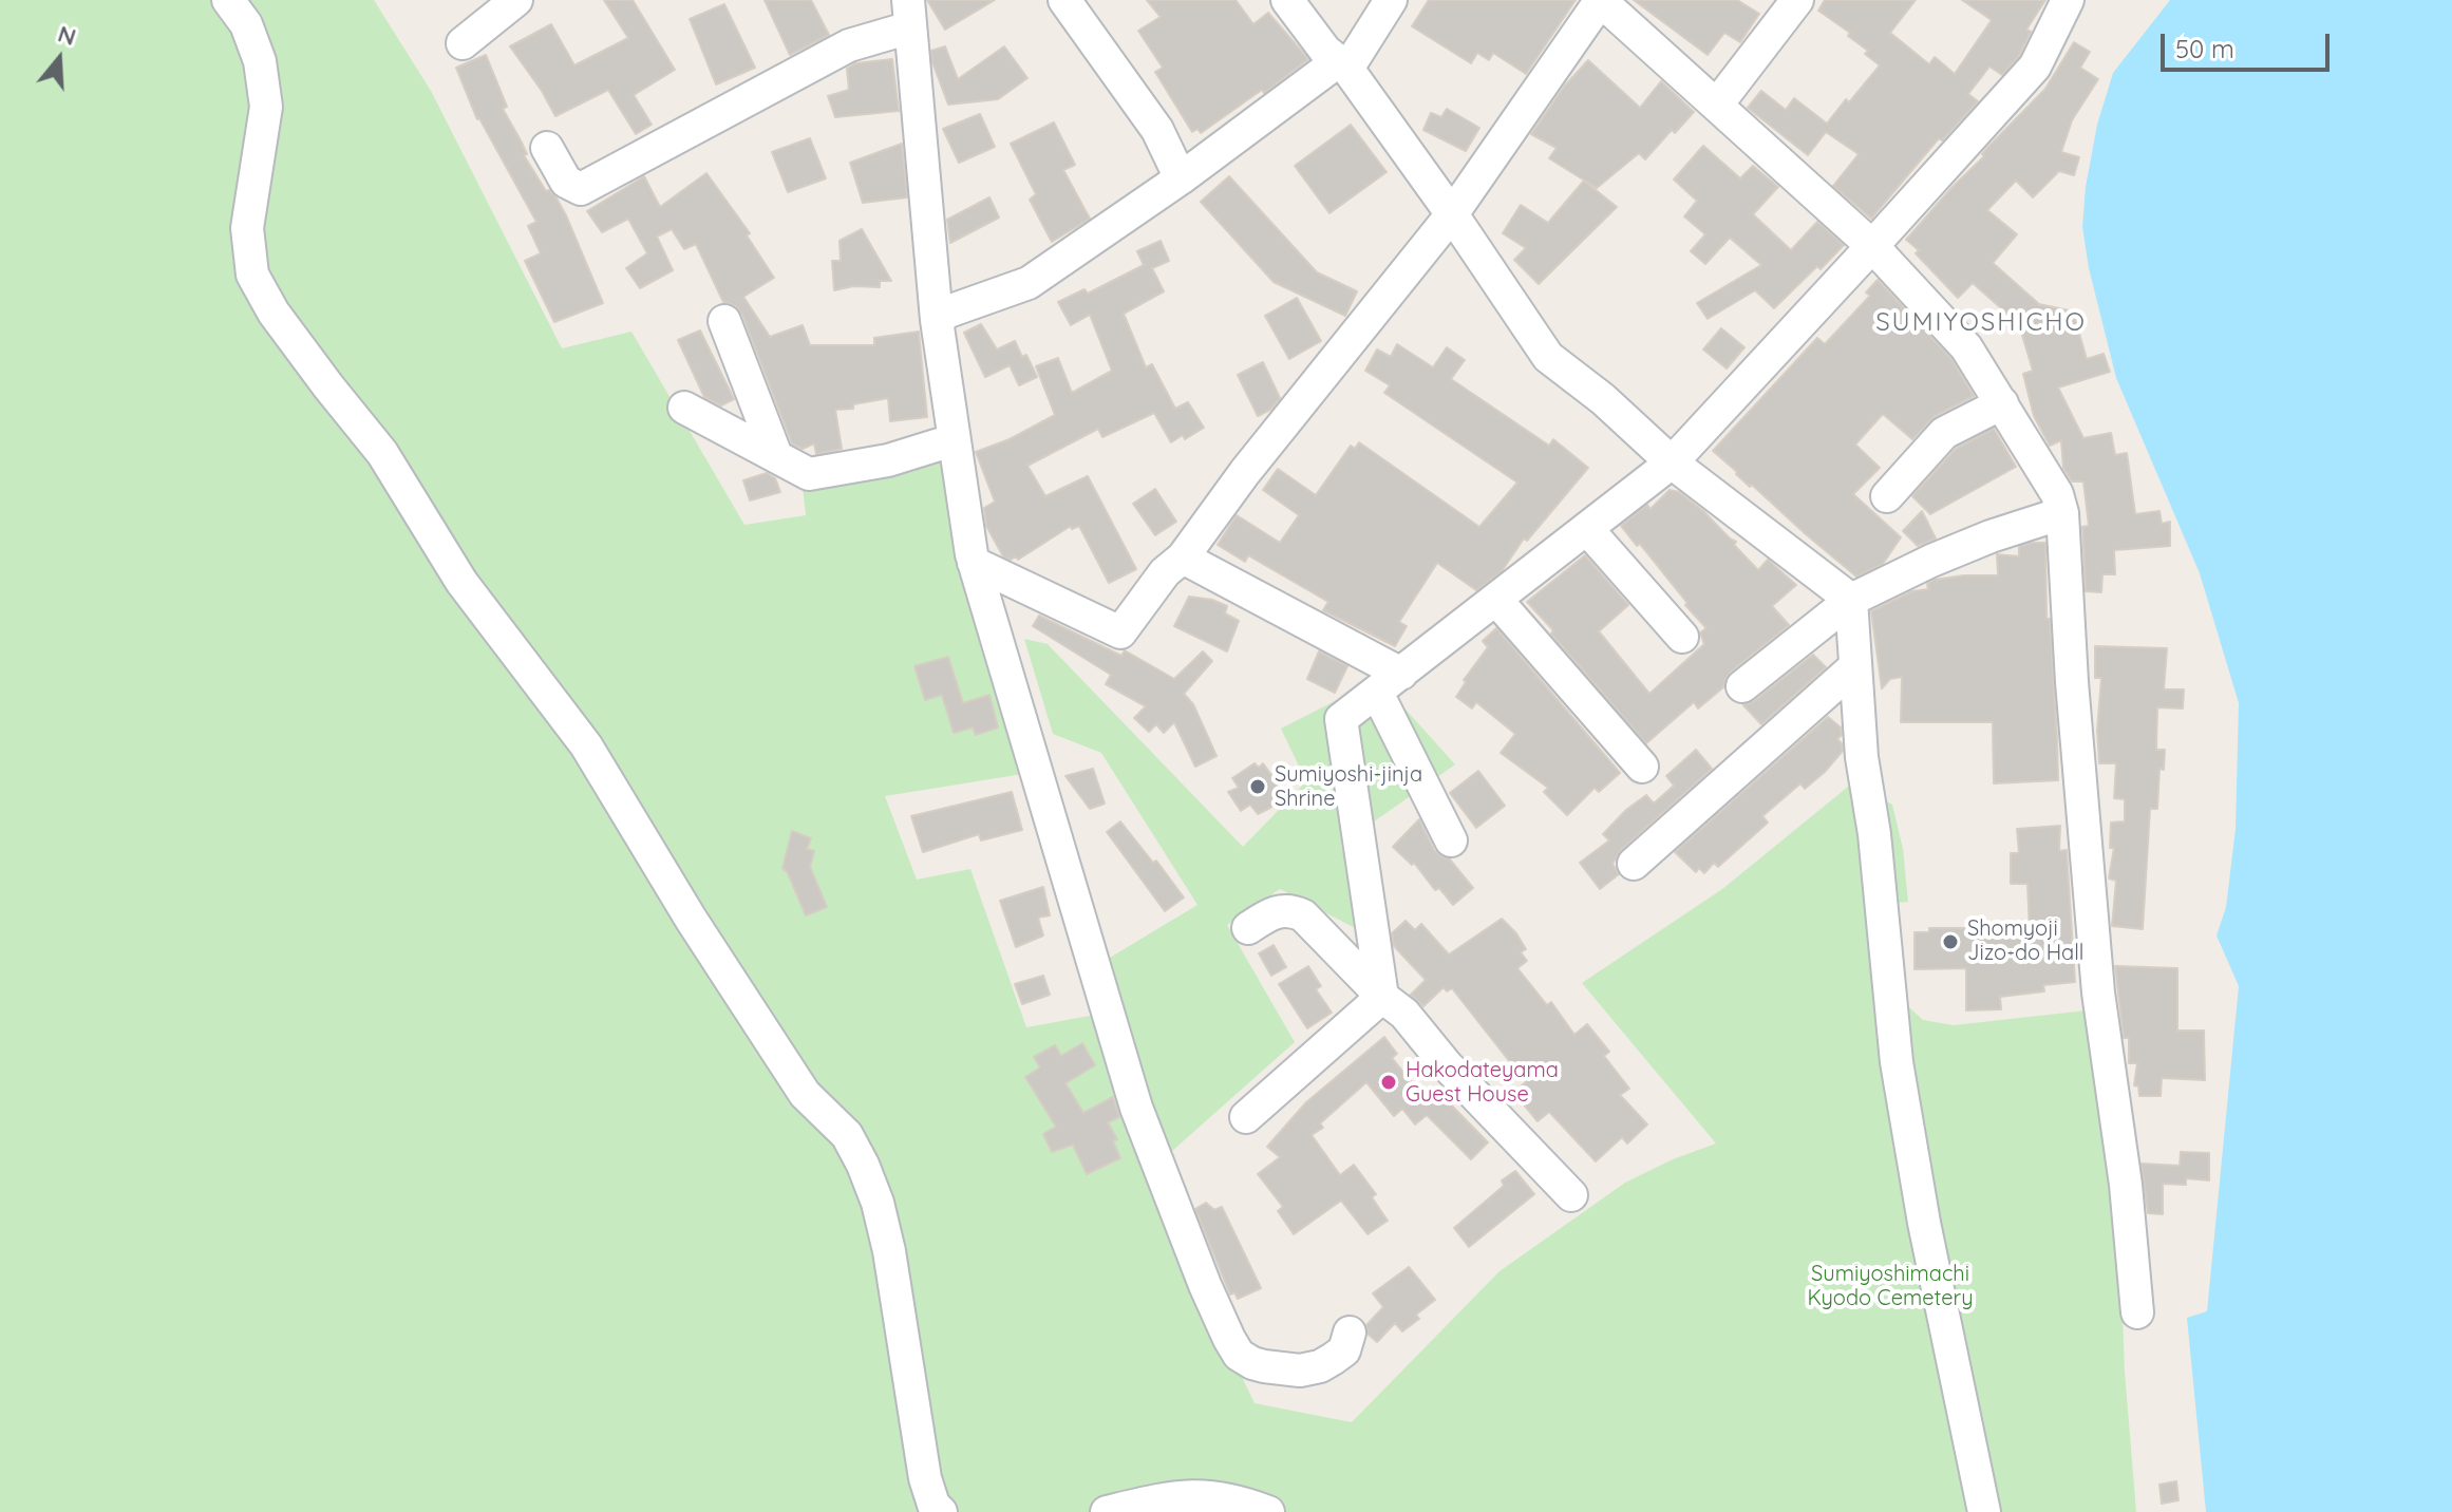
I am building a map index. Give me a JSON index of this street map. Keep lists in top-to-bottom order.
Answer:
{
  "districts": ["SUMIYOSHICHO"],
  "parks": ["Sumiyoshimachi Kyodo Cemetery"],
  "places": ["Sumiyoshi-jinja Shrine", "Shomyoji Jizo-do Hall", "Hakodateyama Guest House"],
  "scale_bar": "50 m",
  "north": "top"
}
